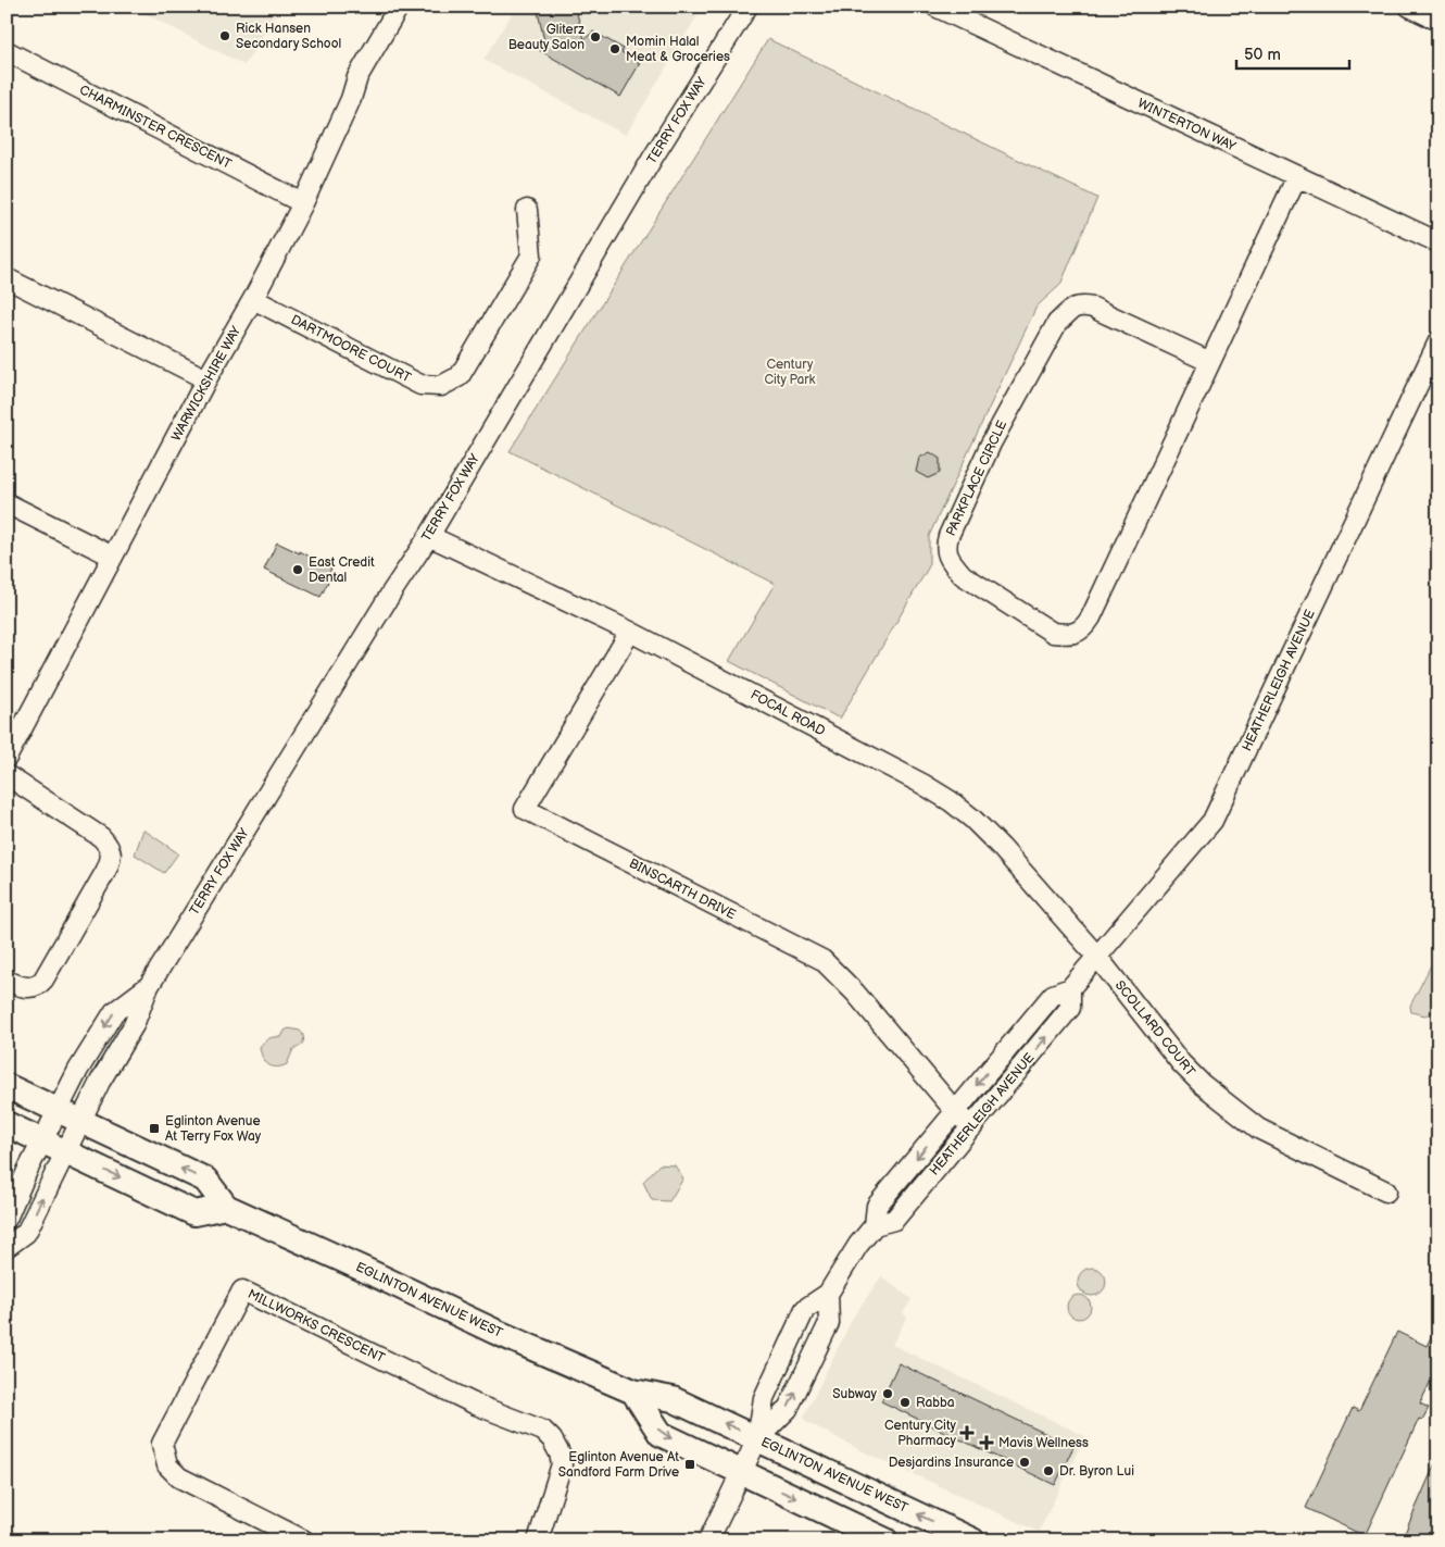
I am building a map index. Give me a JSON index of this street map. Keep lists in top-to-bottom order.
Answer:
{
  "streets": {
    "main road": ["EGLINTON AVENUE WEST"],
    "street": [
      "TERRY FOX WAY",
      "WINTERTON WAY",
      "CHARMINSTER CRESCENT",
      "DARTMOORE COURT",
      "WARWICKSHIRE WAY",
      "PARKPLACE CIRCLE",
      "HEATHERLEIGH AVENUE",
      "FOCAL ROAD",
      "BINSCARTH DRIVE",
      "SCOLLARD COURT",
      "MILLWORKS CRESCENT"
    ]
  },
  "crossings": [
    ["TERRY FOX WAY", "FOCAL ROAD"],
    ["TERRY FOX WAY", "EGLINTON AVENUE WEST"],
    ["WINTERTON WAY", "PARKPLACE CIRCLE"],
    ["CHARMINSTER CRESCENT", "WARWICKSHIRE WAY"],
    ["DARTMOORE COURT", "WARWICKSHIRE WAY"],
    ["HEATHERLEIGH AVENUE", "FOCAL ROAD"],
    ["HEATHERLEIGH AVENUE", "BINSCARTH DRIVE"],
    ["HEATHERLEIGH AVENUE", "SCOLLARD COURT"],
    ["HEATHERLEIGH AVENUE", "EGLINTON AVENUE WEST"],
    ["FOCAL ROAD", "BINSCARTH DRIVE"],
    ["FOCAL ROAD", "SCOLLARD COURT"]
  ],
  "parks": ["Century City Park"],
  "places": {
    "other": [
      "Rick Hansen Secondary School",
      "Gliterz Beauty Salon",
      "Momin Halal Meat & Groceries",
      "East Credit Dental",
      "Subway",
      "Rabba",
      "Desjardins Insurance",
      "Dr. Byron Lui"
    ],
    "transit": ["Eglinton Avenue At Terry Fox Way", "Eglinton Avenue At Sandford Farm Drive"],
    "health": ["Century City Pharmacy", "Mavis Wellness"]
  },
  "scale_bar": "50 m"
}
